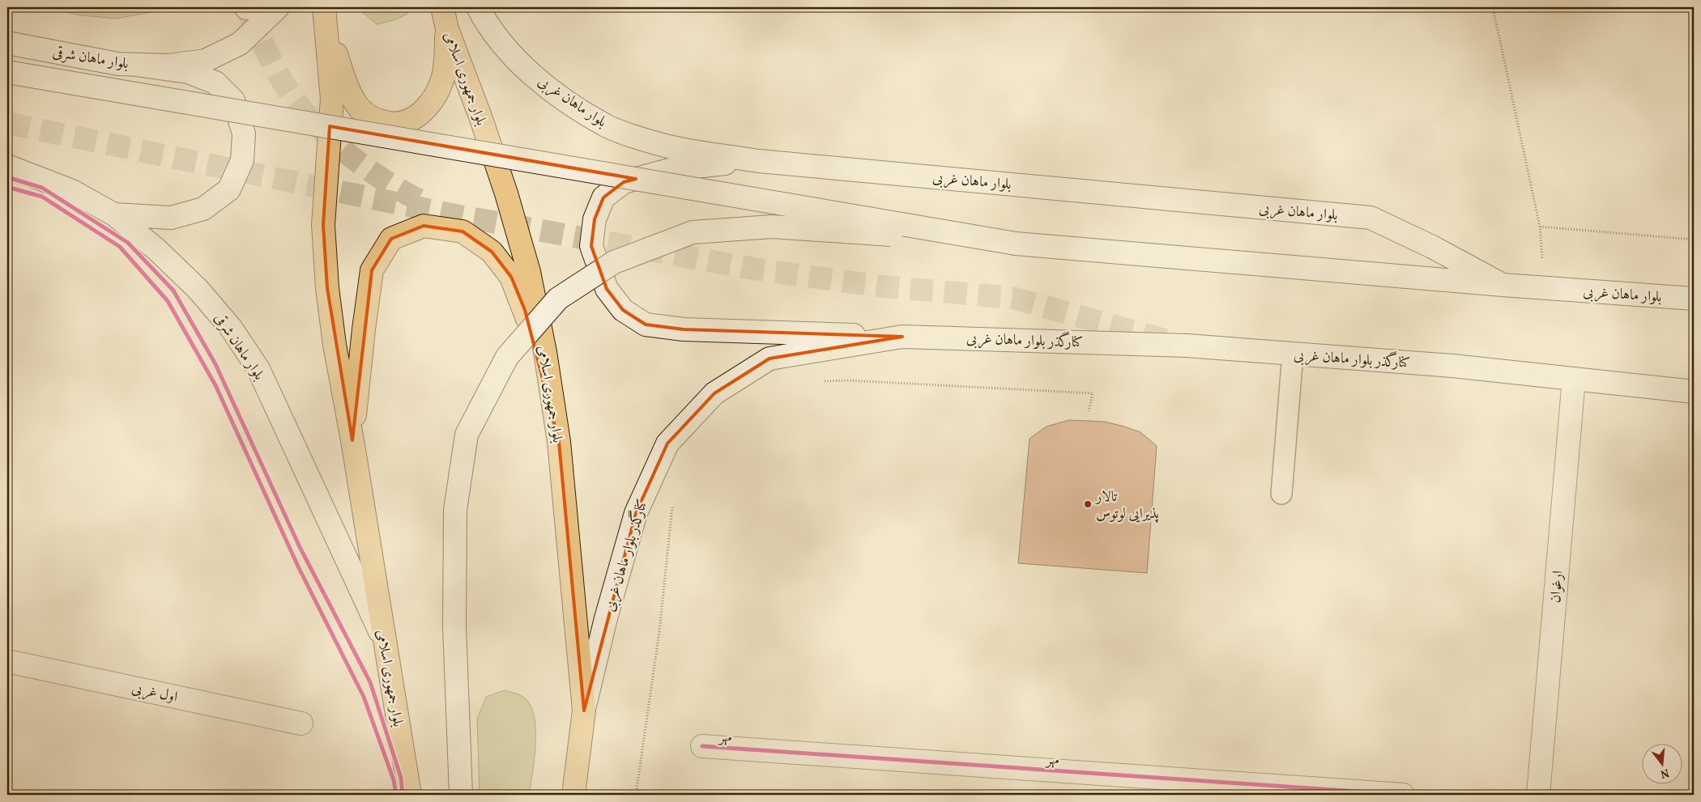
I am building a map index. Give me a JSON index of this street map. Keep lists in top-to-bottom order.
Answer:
{
  "streets": {
    "main road": [
      "بلوار ماهان شرقی",
      "بلوار جمهوری اسلامی",
      "بلوار ماهان غربی",
      "کنارگذر بلوار ماهان غربی",
      "ارغوان",
      "اول غربی",
      "مهر"
    ]
  },
  "crossings": [
    ["بلوار ماهان شرقی", "بلوار جمهوری اسلامی"],
    ["بلوار جمهوری اسلامی", "کنارگذر بلوار ماهان غربی"],
    ["کنارگذر بلوار ماهان غربی", "ارغوان"]
  ],
  "places": ["تالار پذیرایی لوتوس"],
  "north": "bottom"
}
